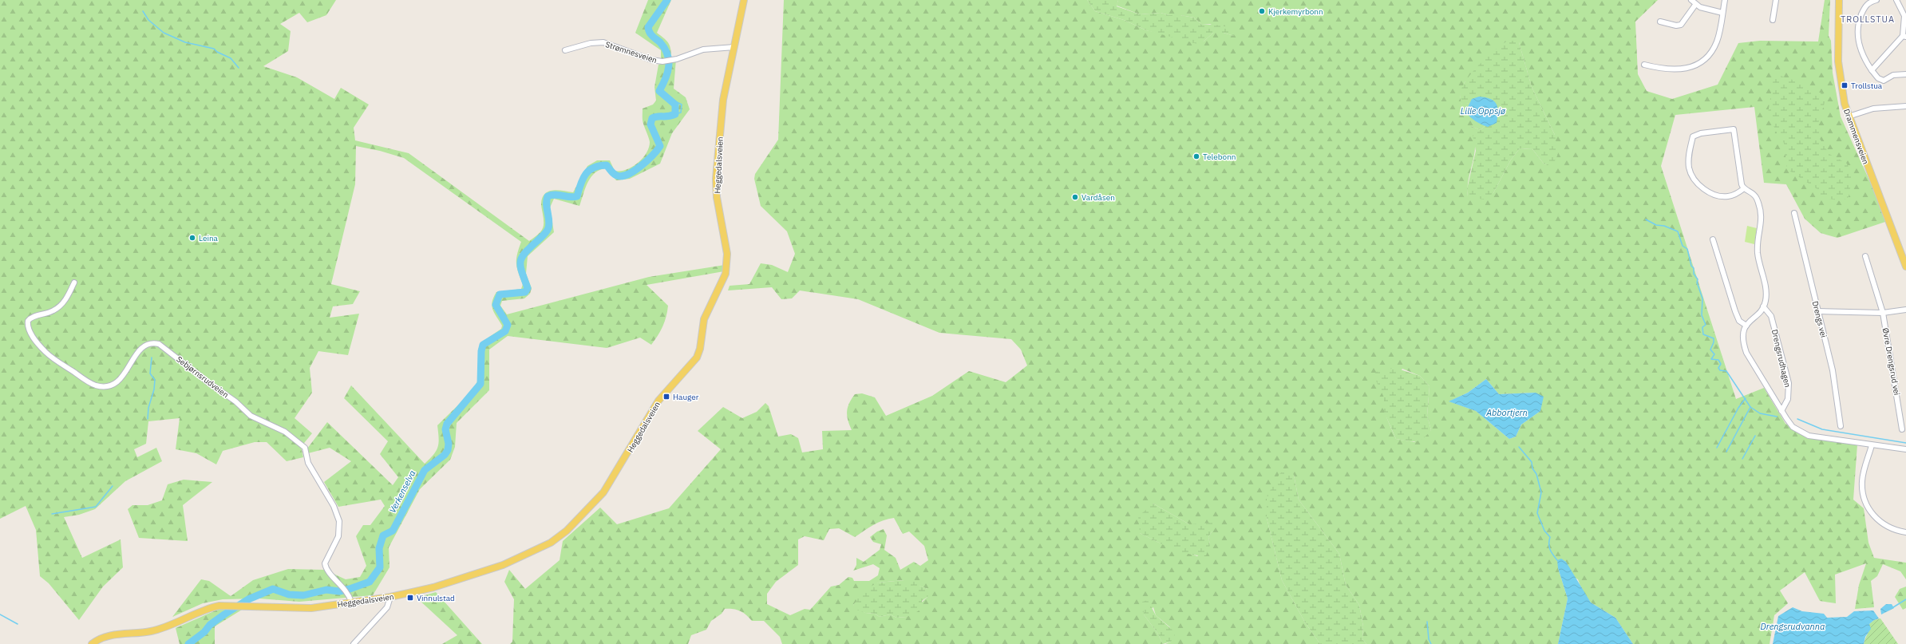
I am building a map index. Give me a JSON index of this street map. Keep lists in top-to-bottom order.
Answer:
{
  "streets": {
    "main road": ["Drammensveien", "Heggedalsveien"],
    "street": [
      "Strømnesveien",
      "Drengs vei",
      "Drengsrudhagen",
      "Øvre Drengsrud vei",
      "Sebjørnsrudveien"
    ]
  },
  "crossings": [
    ["Strømnesveien", "Heggedalsveien"],
    ["Heggedalsveien", "Sebjørnsrudveien"]
  ],
  "districts": ["TROLLSTUA"],
  "water": [
    "Lille Oppsjø",
    "Abbortjern",
    "Verkenselva",
    "Drengsrudvanna"
  ],
  "places": {
    "other": [
      "Kjerkemyrbonn",
      "Telebonn",
      "Vardåsen",
      "Leina"
    ],
    "transit": ["Trollstua", "Hauger", "Vinnulstad"]
  }
}
